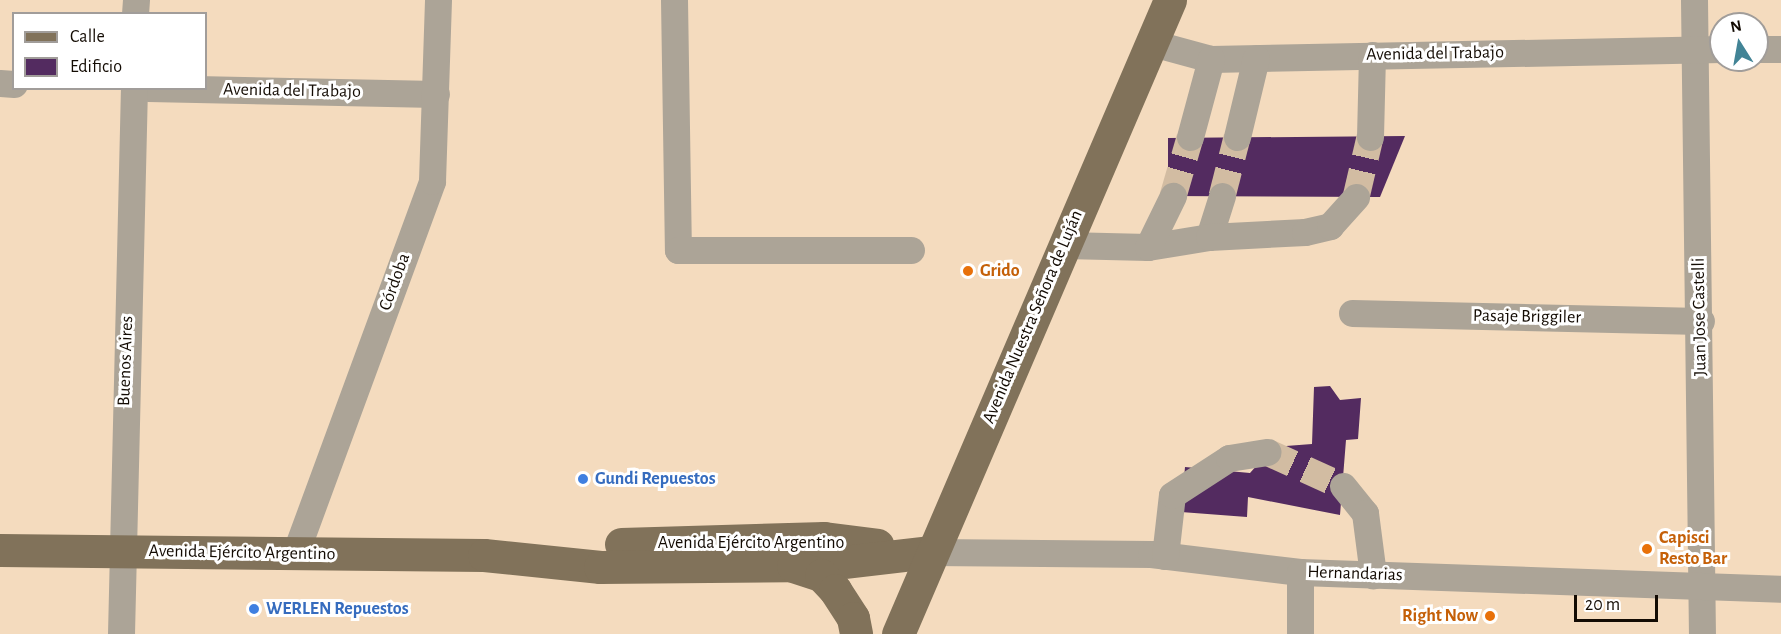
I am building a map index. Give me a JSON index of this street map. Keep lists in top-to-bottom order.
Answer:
{
  "streets": {
    "main road": ["Avenida Nuestra Señora de Luján", "Avenida Ejército Argentino"],
    "street": [
      "Avenida del Trabajo",
      "Córdoba",
      "Pasaje Briggiler",
      "Juan Jose Castelli",
      "Buenos Aires",
      "Hernandarias"
    ]
  },
  "crossings": [
    ["Avenida del Trabajo", "Córdoba"],
    ["Avenida del Trabajo", "Avenida Nuestra Señora de Luján"],
    ["Avenida del Trabajo", "Juan Jose Castelli"],
    ["Córdoba", "Avenida Ejército Argentino"],
    ["Avenida Nuestra Señora de Luján", "Avenida Ejército Argentino"],
    ["Avenida Nuestra Señora de Luján", "Hernandarias"],
    ["Pasaje Briggiler", "Juan Jose Castelli"],
    ["Juan Jose Castelli", "Hernandarias"],
    ["Buenos Aires", "Avenida Ejército Argentino"],
    ["Avenida Ejército Argentino", "Hernandarias"]
  ],
  "places": [
    "Grido",
    "Gundi Repuestos",
    "Capisci Resto Bar",
    "WERLEN Repuestos",
    "Right Now"
  ],
  "legend": ["Calle", "Edificio"],
  "scale_bar": "20 m",
  "north": "top"
}
